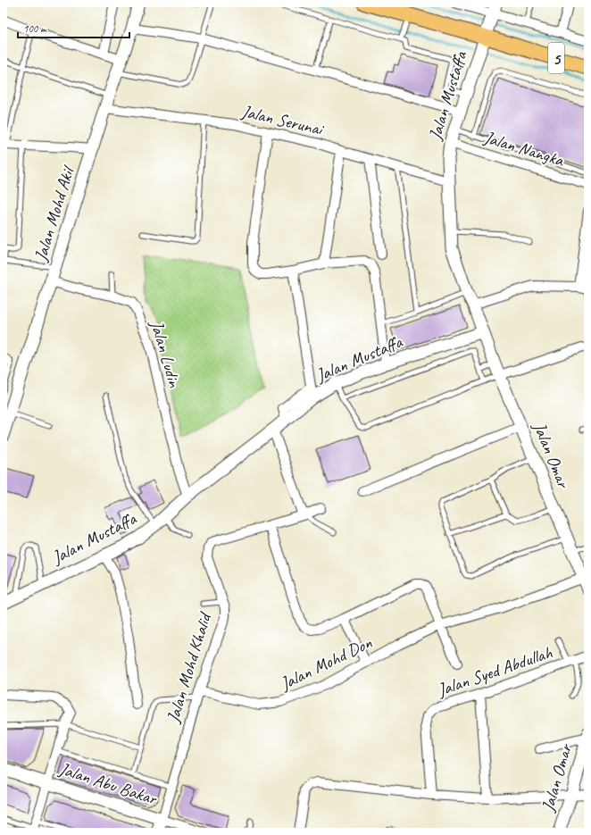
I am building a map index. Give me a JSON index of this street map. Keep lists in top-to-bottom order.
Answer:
{
  "streets": {
    "main road": ["5"],
    "street": [
      "Jalan Mustaffa",
      "Jalan Serunai",
      "Jalan Nangka",
      "Jalan Mohd Akil",
      "Jalan Ludin",
      "Jalan Omar",
      "Jalan Mohd Don",
      "Jalan Mohd Khalid",
      "Jalan Syed Abdullah",
      "Jalan Abu Bakar"
    ]
  },
  "crossings": [
    ["5", "Jalan Mustaffa"],
    ["Jalan Mustaffa", "Jalan Serunai"],
    ["Jalan Mustaffa", "Jalan Nangka"],
    ["Jalan Mustaffa", "Jalan Ludin"],
    ["Jalan Mustaffa", "Jalan Omar"],
    ["Jalan Serunai", "Jalan Mohd Akil"],
    ["Jalan Mohd Akil", "Jalan Ludin"],
    ["Jalan Omar", "Jalan Mohd Don"],
    ["Jalan Mohd Don", "Jalan Mohd Khalid"],
    ["Jalan Mohd Khalid", "Jalan Abu Bakar"]
  ],
  "scale_bar": "100 m"
}
